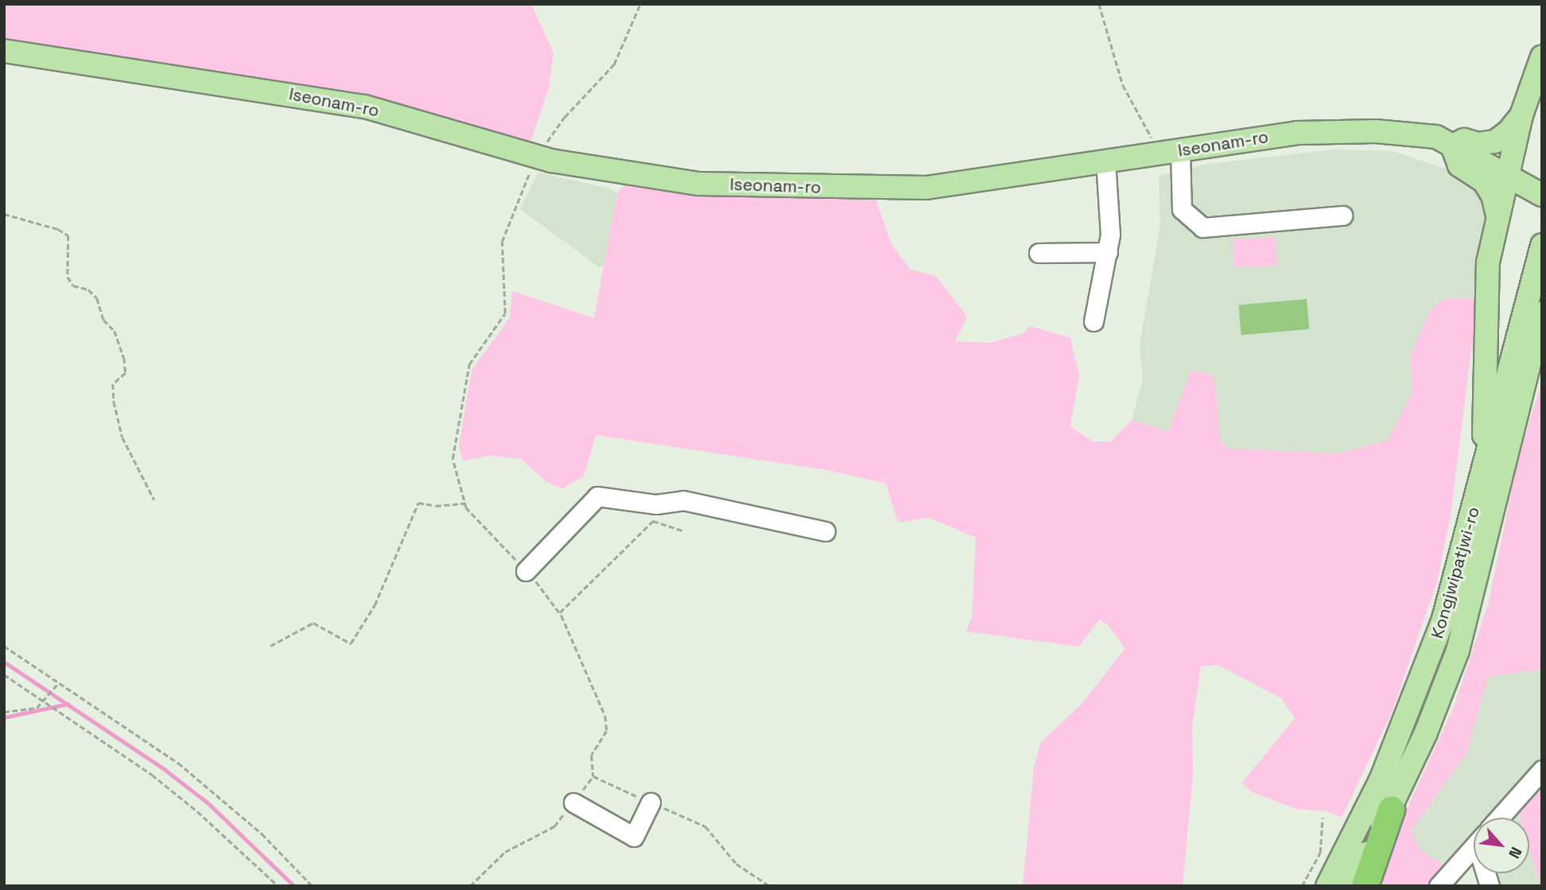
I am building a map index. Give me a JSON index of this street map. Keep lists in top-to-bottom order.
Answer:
{
  "streets": {
    "main road": ["Iseonam-ro", "Kongjwipatjwi-ro"]
  },
  "north": "bottom right"
}
